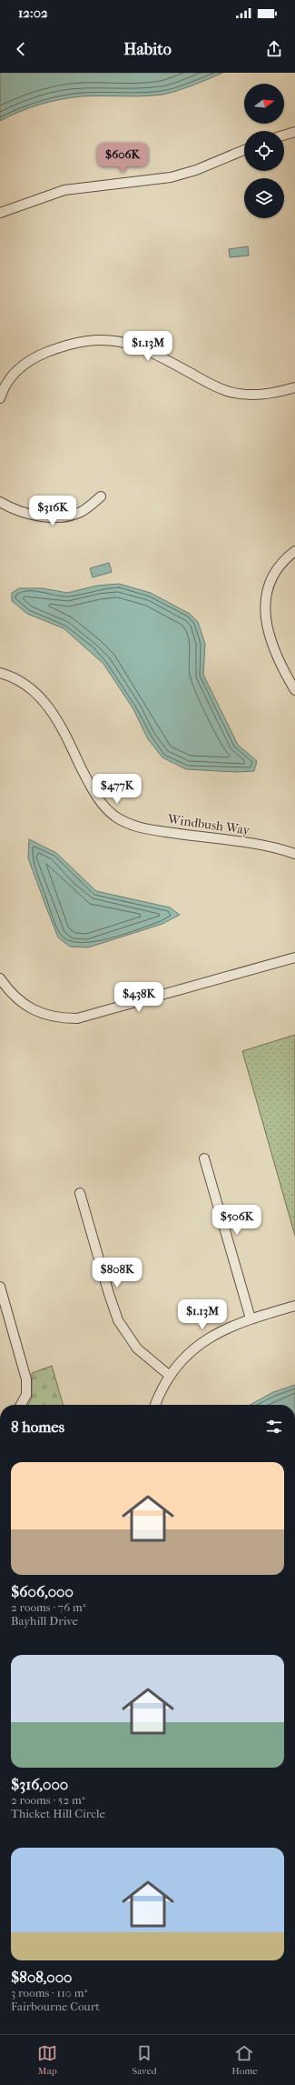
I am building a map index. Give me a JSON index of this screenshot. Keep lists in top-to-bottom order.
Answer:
{
  "streets": {
    "street": ["Windbush Way"]
  },
  "north": "right",
  "page": {
    "status": "12:02",
    "header": "Habito",
    "price": [
      "$606K",
      "$1.13M",
      "$316K",
      "$477K",
      "$438K",
      "$506K",
      "$808K",
      "$1.13M"
    ],
    "heading": "8 homes",
    "list": [
      {
        "name": "$606,000",
        "note": "2 rooms · 76 m² · Bayhill Drive"
      },
      {
        "name": "$316,000",
        "note": "2 rooms · 52 m² · Thicket Hill Circle"
      },
      {
        "name": "$808,000",
        "note": "3 rooms · 110 m² · Fairbourne Court"
      }
    ],
    "tabs": ["Map", "Saved", "Home"]
  }
}
